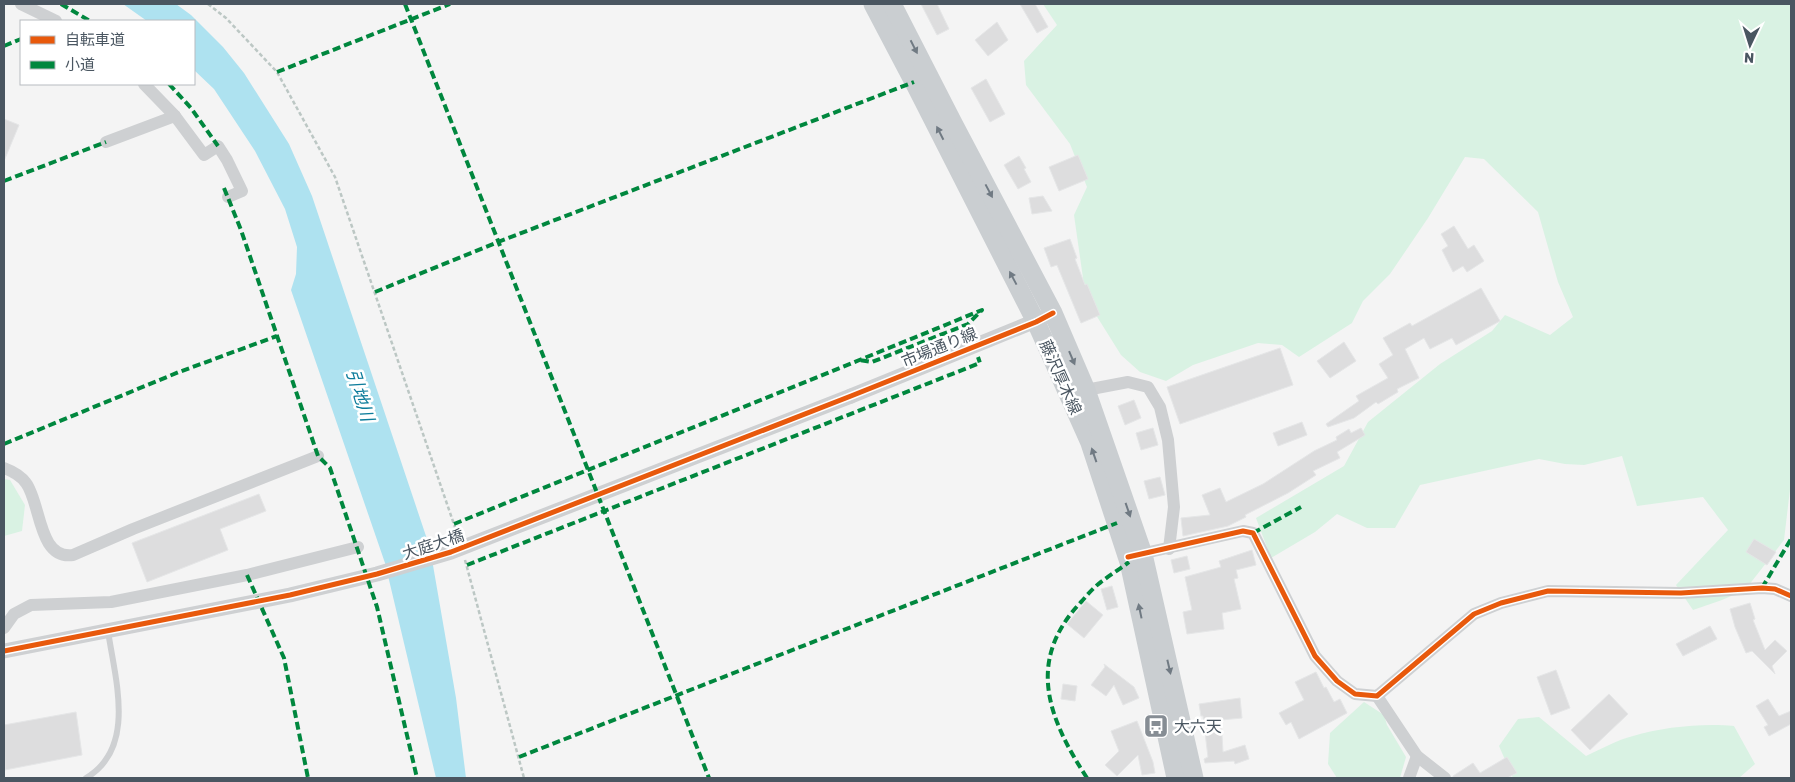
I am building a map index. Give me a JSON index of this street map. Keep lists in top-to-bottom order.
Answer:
{
  "streets": {
    "main road": ["藤沢厚木線"],
    "street": ["市場通り線", "大庭大橋"]
  },
  "crossings": [
    ["市場通り線", "藤沢厚木線"],
    ["市場通り線", "大庭大橋"]
  ],
  "water": ["引地川"],
  "places": {
    "bus stop": ["大六天"]
  },
  "legend": ["自転車道", "小道"],
  "north": "bottom"
}
